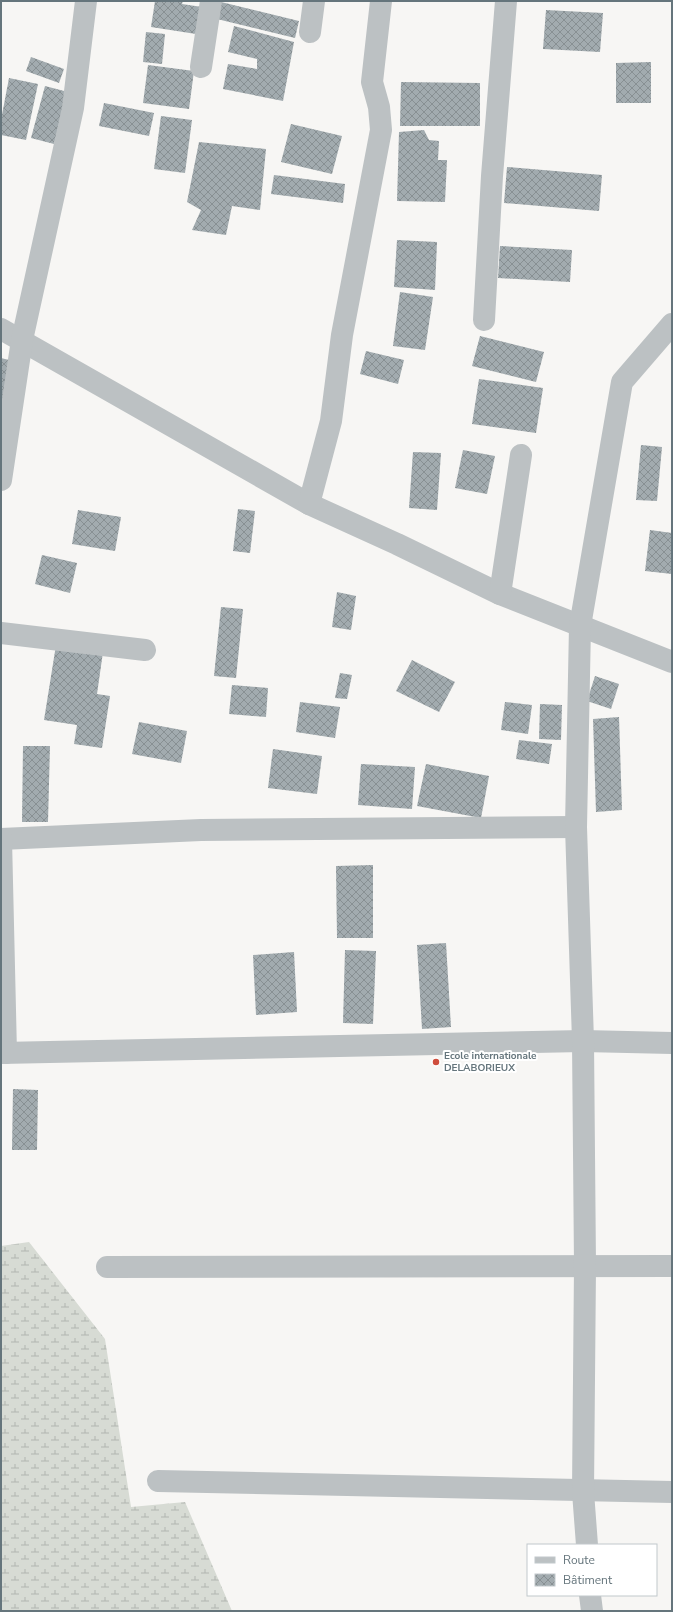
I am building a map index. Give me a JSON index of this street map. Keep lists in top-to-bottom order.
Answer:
{
  "places": ["Ecole internationale DELABORIEUX"],
  "legend": ["Route", "Bâtiment"]
}
